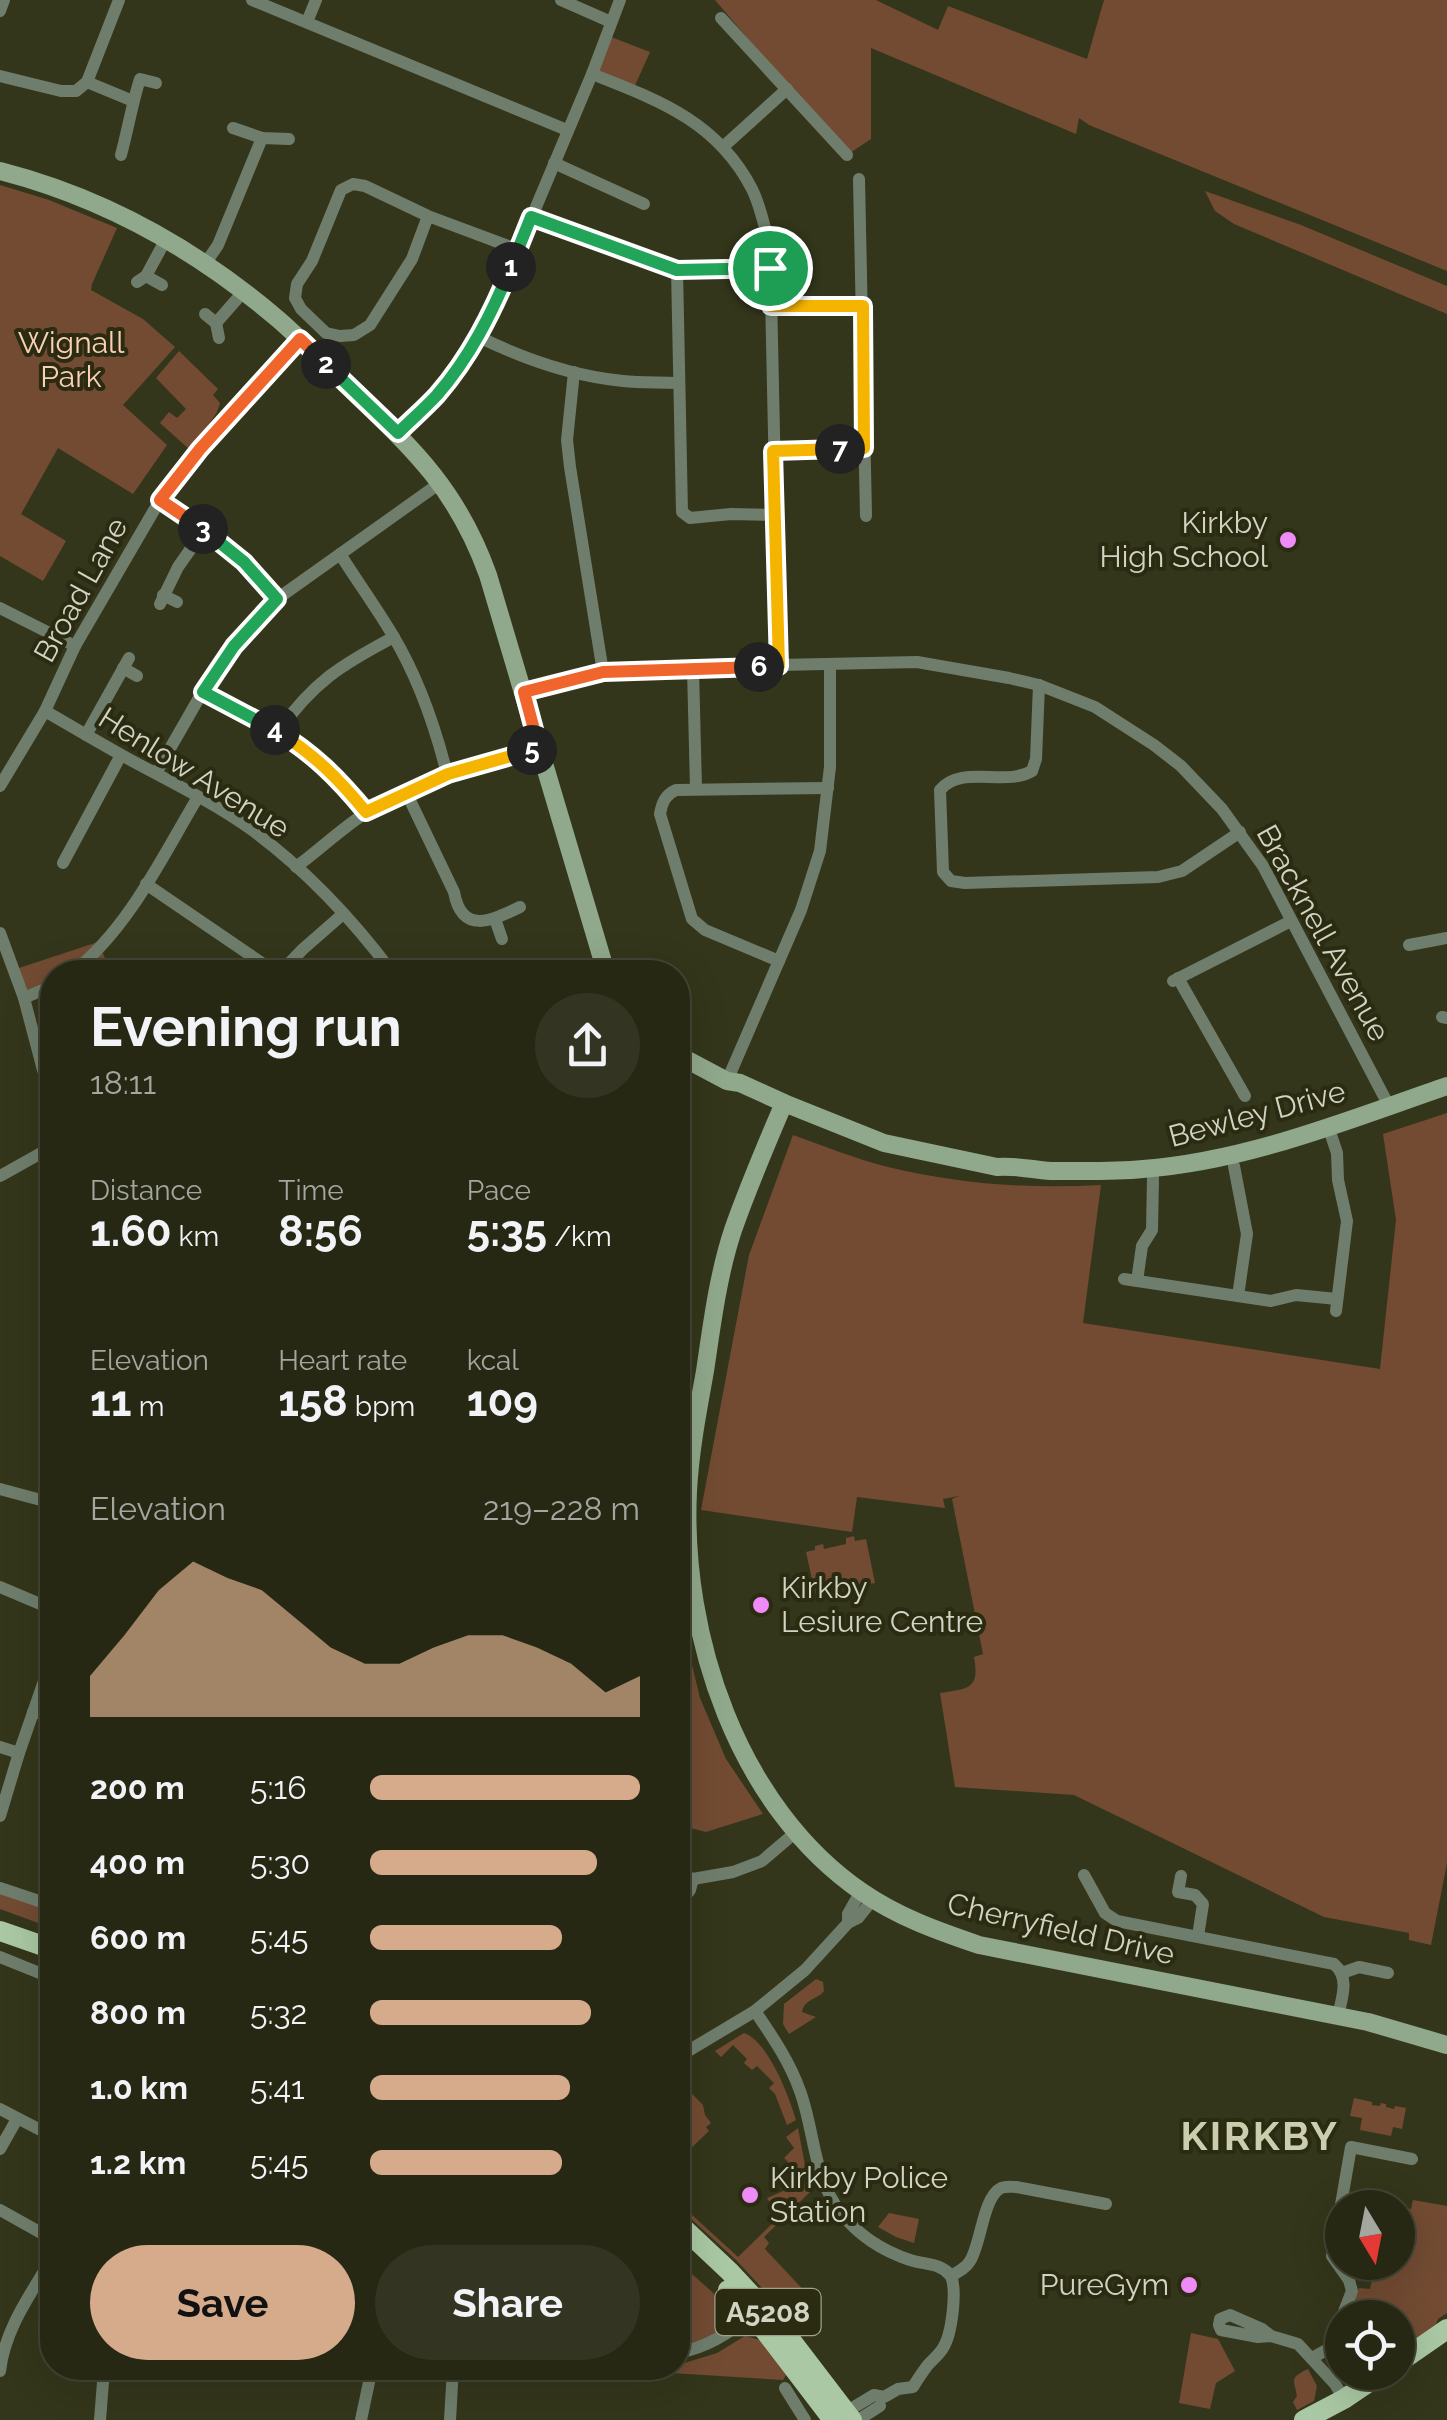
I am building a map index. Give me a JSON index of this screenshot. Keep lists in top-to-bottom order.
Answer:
{
  "streets": {
    "main road": ["A5208"],
    "street": [
      "Broad Lane",
      "Henlow Avenue",
      "Bracknell Avenue",
      "Bewley Drive",
      "Cherryfield Drive"
    ]
  },
  "crossings": [
    ["Broad Lane", "Henlow Avenue"],
    ["Bracknell Avenue", "Bewley Drive"],
    ["Bewley Drive", "Cherryfield Drive"]
  ],
  "districts": ["KIRKBY"],
  "parks": ["Wignall Park"],
  "places": [
    "Kirkby High School",
    "Kirkby Lesiure Centre",
    "Kirkby Police Station",
    "PureGym"
  ],
  "north": "bottom",
  "page": {
    "pins": [
      "1",
      "2",
      "7",
      "3",
      "6",
      "4",
      "5"
    ],
    "heading": ["Evening run", "18:11"],
    "stats": [
      ["Distance", "1.60 km"],
      ["Time", "8:56"],
      ["Pace", "5:35 /km"],
      ["Elevation", "11 m"],
      ["Heart rate", "158 bpm"],
      ["kcal", "109"]
    ],
    "chart": ["Elevation", "219–228 m"],
    "list": [
      {
        "name": "200 m",
        "note": "5:16"
      },
      {
        "name": "400 m",
        "note": "5:30"
      },
      {
        "name": "600 m",
        "note": "5:45"
      },
      {
        "name": "800 m",
        "note": "5:32"
      },
      {
        "name": "1.0 km",
        "note": "5:41"
      },
      {
        "name": "1.2 km",
        "note": "5:45"
      }
    ],
    "buttons": ["Save", "Share"]
  }
}
